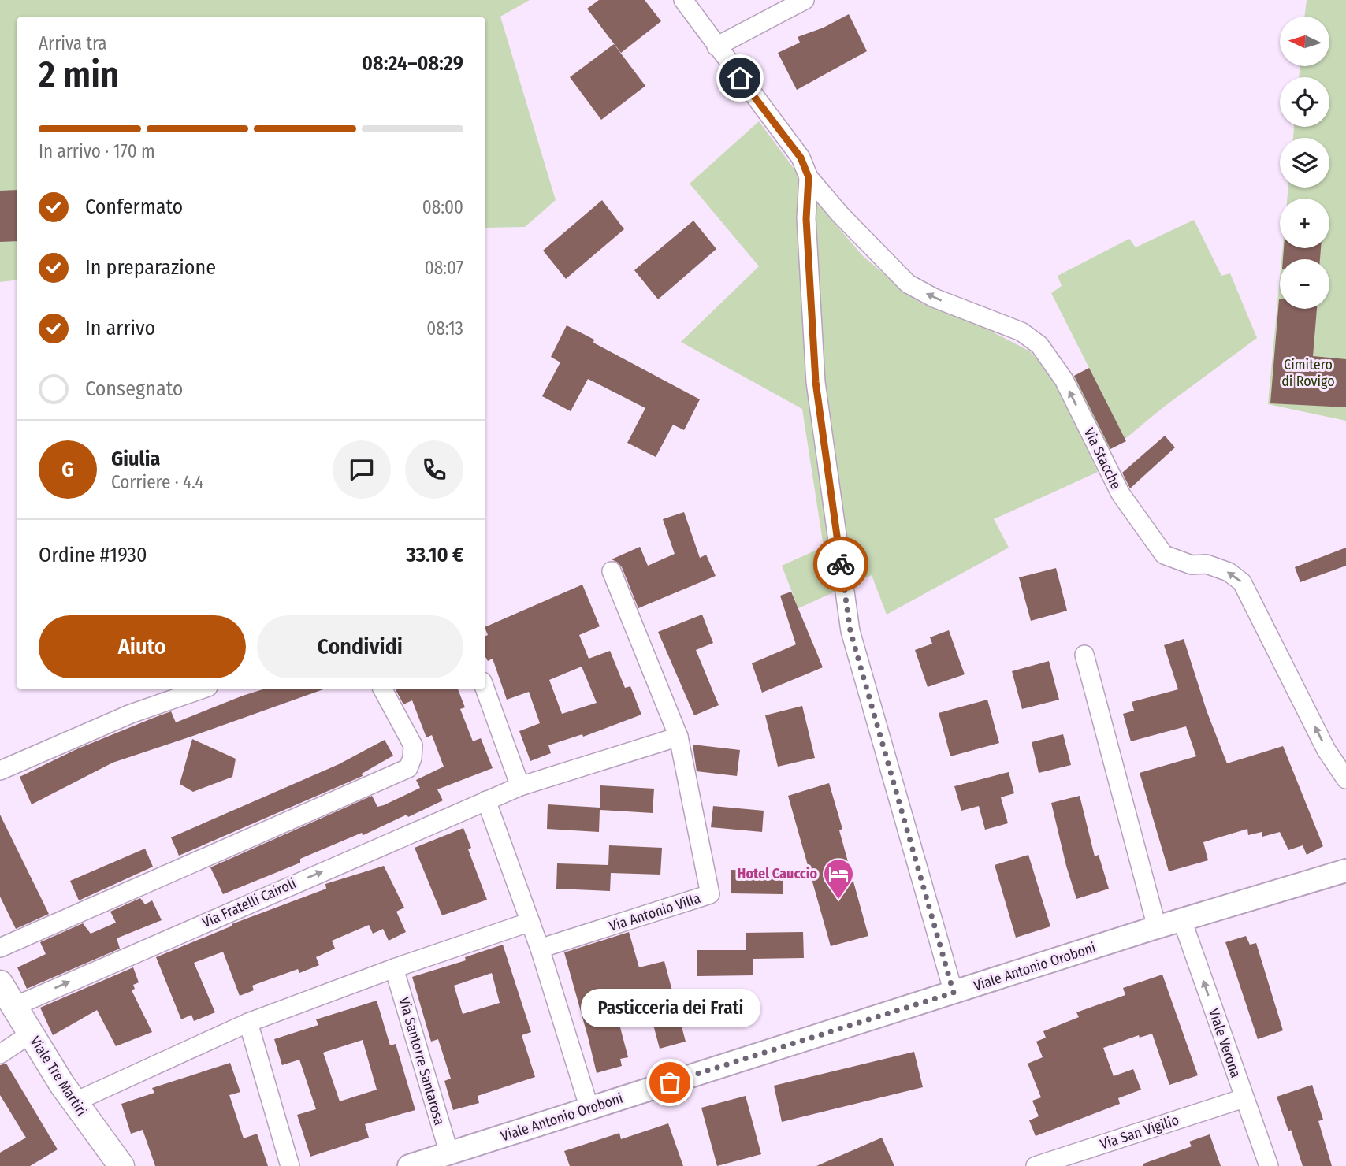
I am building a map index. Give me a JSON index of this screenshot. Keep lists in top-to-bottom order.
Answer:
{
  "streets": {
    "main road": ["Viale Tre Martiri"],
    "street": [
      "Via Stacche",
      "Via Fratelli Cairoli",
      "Via Antonio Villa",
      "Viale Antonio Oroboni",
      "Viale Verona",
      "Via Santorre Santarosa",
      "Via San Vigilio"
    ]
  },
  "crossings": [
    ["Via Stacche", "Viale Antonio Oroboni"],
    ["Via Fratelli Cairoli", "Viale Tre Martiri"],
    ["Viale Antonio Oroboni", "Viale Verona"],
    ["Viale Antonio Oroboni", "Via Santorre Santarosa"],
    ["Viale Verona", "Via San Vigilio"]
  ],
  "one_way": ["Via Stacche", "Viale Verona"],
  "parks": ["Cimitero di Rovigo"],
  "places": {
    "hotel": ["Hotel Cauccio"],
    "other": ["Pasticceria dei Frati"]
  },
  "north": "left",
  "page": {
    "map_buttons": ["+", "−"],
    "heading": ["2 min", "Arriva tra", "08:24–08:29"],
    "panel": [
      "Giulia",
      "Corriere · 4.4",
      "Ordine #1930",
      "33.10 €"
    ],
    "bar": "In arrivo · 170 m",
    "list": [
      ["Confermato", "08:00"],
      ["In preparazione", "08:07"],
      ["In arrivo", "08:13"],
      "Consegnato"
    ],
    "round": "G",
    "buttons": ["Aiuto", "Condividi"],
    "bubble": "Pasticceria dei Frati"
  }
}
